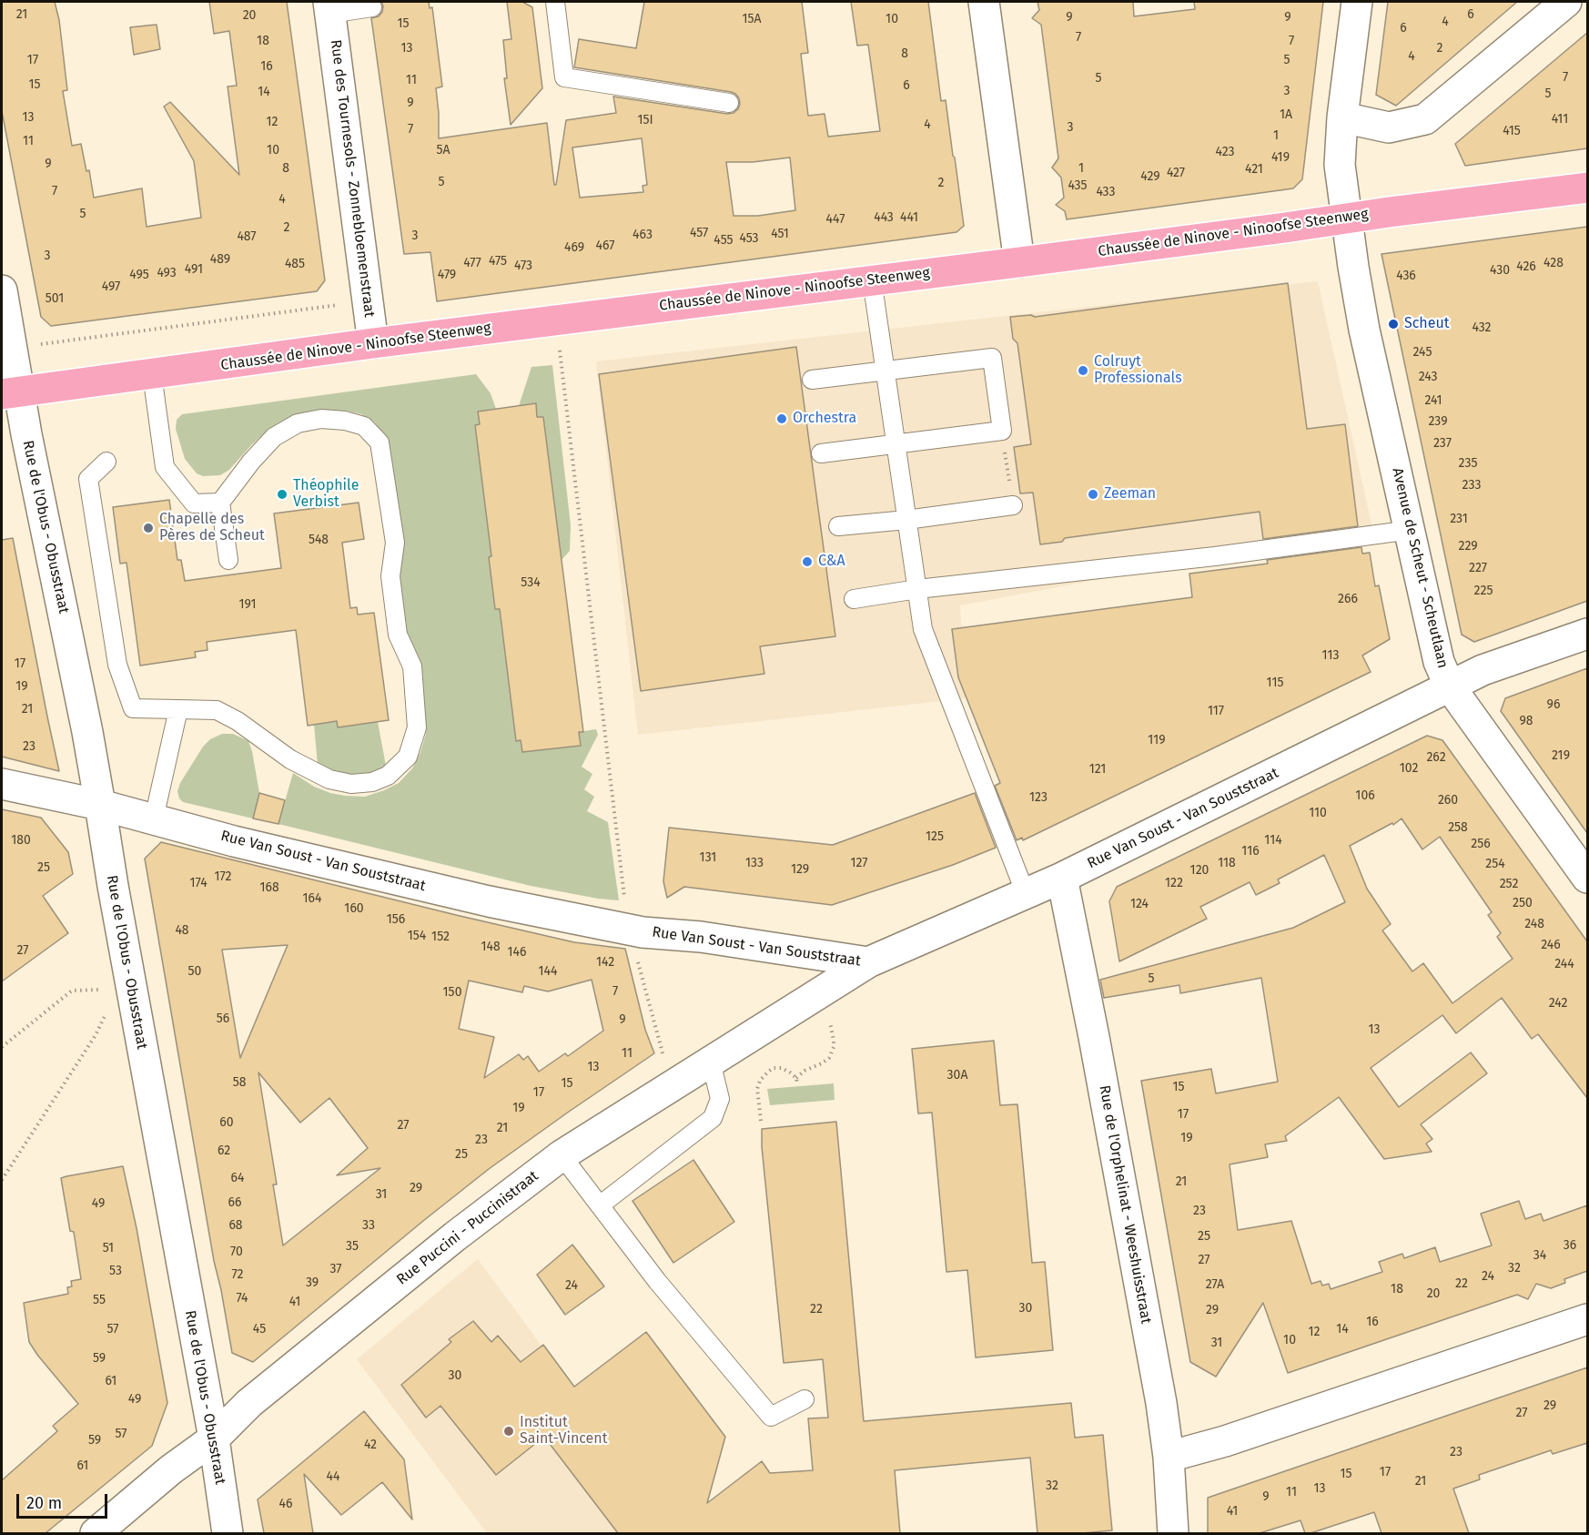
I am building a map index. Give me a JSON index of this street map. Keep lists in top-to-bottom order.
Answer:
{
  "streets": {
    "main road": ["Chaussée de Ninove - Ninoofse Steenweg"],
    "street": [
      "Rue des Tournesols - Zonnebloemenstraat",
      "Rue de l'Obus - Obusstraat",
      "Avenue de Scheut - Scheutlaan",
      "Rue Van Soust - Van Souststraat",
      "Rue de l'Orphelinat - Weeshuisstraat",
      "Rue Puccini - Puccinistraat"
    ]
  },
  "crossings": [
    ["Rue des Tournesols - Zonnebloemenstraat", "Chaussée de Ninove - Ninoofse Steenweg"],
    ["Chaussée de Ninove - Ninoofse Steenweg", "Rue de l'Obus - Obusstraat"],
    ["Chaussée de Ninove - Ninoofse Steenweg", "Avenue de Scheut - Scheutlaan"],
    ["Rue de l'Obus - Obusstraat", "Rue Van Soust - Van Souststraat"],
    ["Rue de l'Obus - Obusstraat", "Rue Puccini - Puccinistraat"],
    ["Avenue de Scheut - Scheutlaan", "Rue Van Soust - Van Souststraat"],
    ["Rue Van Soust - Van Souststraat", "Rue de l'Orphelinat - Weeshuisstraat"],
    ["Rue Van Soust - Van Souststraat", "Rue Puccini - Puccinistraat"]
  ],
  "places": [
    "Scheut",
    "Colruyt Professionals",
    "Orchestra",
    "Théophile Verbist",
    "Zeeman",
    "Chapelle des Pères de Scheut",
    "C&A",
    "Institut Saint-Vincent"
  ],
  "house_numbers": [
    "21",
    "6",
    "20",
    "9",
    "9",
    "15A",
    "10",
    "4",
    "15",
    "6",
    "7",
    "18",
    "7",
    "13",
    "2",
    "8",
    "4",
    "17",
    "5",
    "16",
    "7",
    "5",
    "11",
    "15",
    "6",
    "3",
    "14",
    "5",
    "9",
    "1A",
    "13",
    "411",
    "15I",
    "12",
    "4",
    "3",
    "7",
    "415",
    "1",
    "11",
    "10",
    "5A",
    "423",
    "419",
    "9",
    "8",
    "1",
    "421",
    "427",
    "429",
    "5",
    "2",
    "435",
    "7",
    "433",
    "4",
    "5",
    "443",
    "441",
    "447",
    "2",
    "457",
    "451",
    "463",
    "3",
    "487",
    "453",
    "455",
    "467",
    "469",
    "3",
    "489",
    "475",
    "477",
    "428",
    "485",
    "473",
    "426",
    "491",
    "430",
    "493",
    "495",
    "479",
    "436",
    "497",
    "501",
    "432",
    "245",
    "243",
    "241",
    "239",
    "237",
    "235",
    "233",
    "231",
    "548",
    "229",
    "227",
    "534",
    "225",
    "266",
    "191",
    "113",
    "17",
    "115",
    "19",
    "96",
    "21",
    "117",
    "98",
    "119",
    "23",
    "219",
    "262",
    "102",
    "121",
    "106",
    "123",
    "260",
    "110",
    "258",
    "125",
    "180",
    "114",
    "256",
    "116",
    "131",
    "133",
    "127",
    "118",
    "254",
    "25",
    "129",
    "120",
    "172",
    "174",
    "122",
    "252",
    "168",
    "164",
    "250",
    "124",
    "160",
    "156",
    "248",
    "48",
    "154",
    "152",
    "246",
    "148",
    "27",
    "146",
    "142",
    "244",
    "50",
    "144",
    "5",
    "7",
    "150",
    "242",
    "56",
    "9",
    "13",
    "11",
    "13",
    "30A",
    "58",
    "15",
    "15",
    "17",
    "19",
    "17",
    "60",
    "27",
    "21",
    "19",
    "23",
    "62",
    "25",
    "64",
    "21",
    "29",
    "31",
    "66",
    "49",
    "23",
    "68",
    "33",
    "25",
    "36",
    "35",
    "51",
    "70",
    "34",
    "27",
    "32",
    "37",
    "53",
    "72",
    "24",
    "39",
    "22",
    "27A",
    "24",
    "18",
    "20",
    "74",
    "55",
    "41",
    "30",
    "22",
    "29",
    "16",
    "57",
    "45",
    "14",
    "12",
    "10",
    "31",
    "59",
    "30",
    "61",
    "49",
    "29",
    "27",
    "57",
    "59",
    "42",
    "23",
    "61",
    "17",
    "15",
    "44",
    "21",
    "32",
    "13",
    "11",
    "9",
    "46",
    "41"
  ],
  "scale_bar": "20 m"
}
